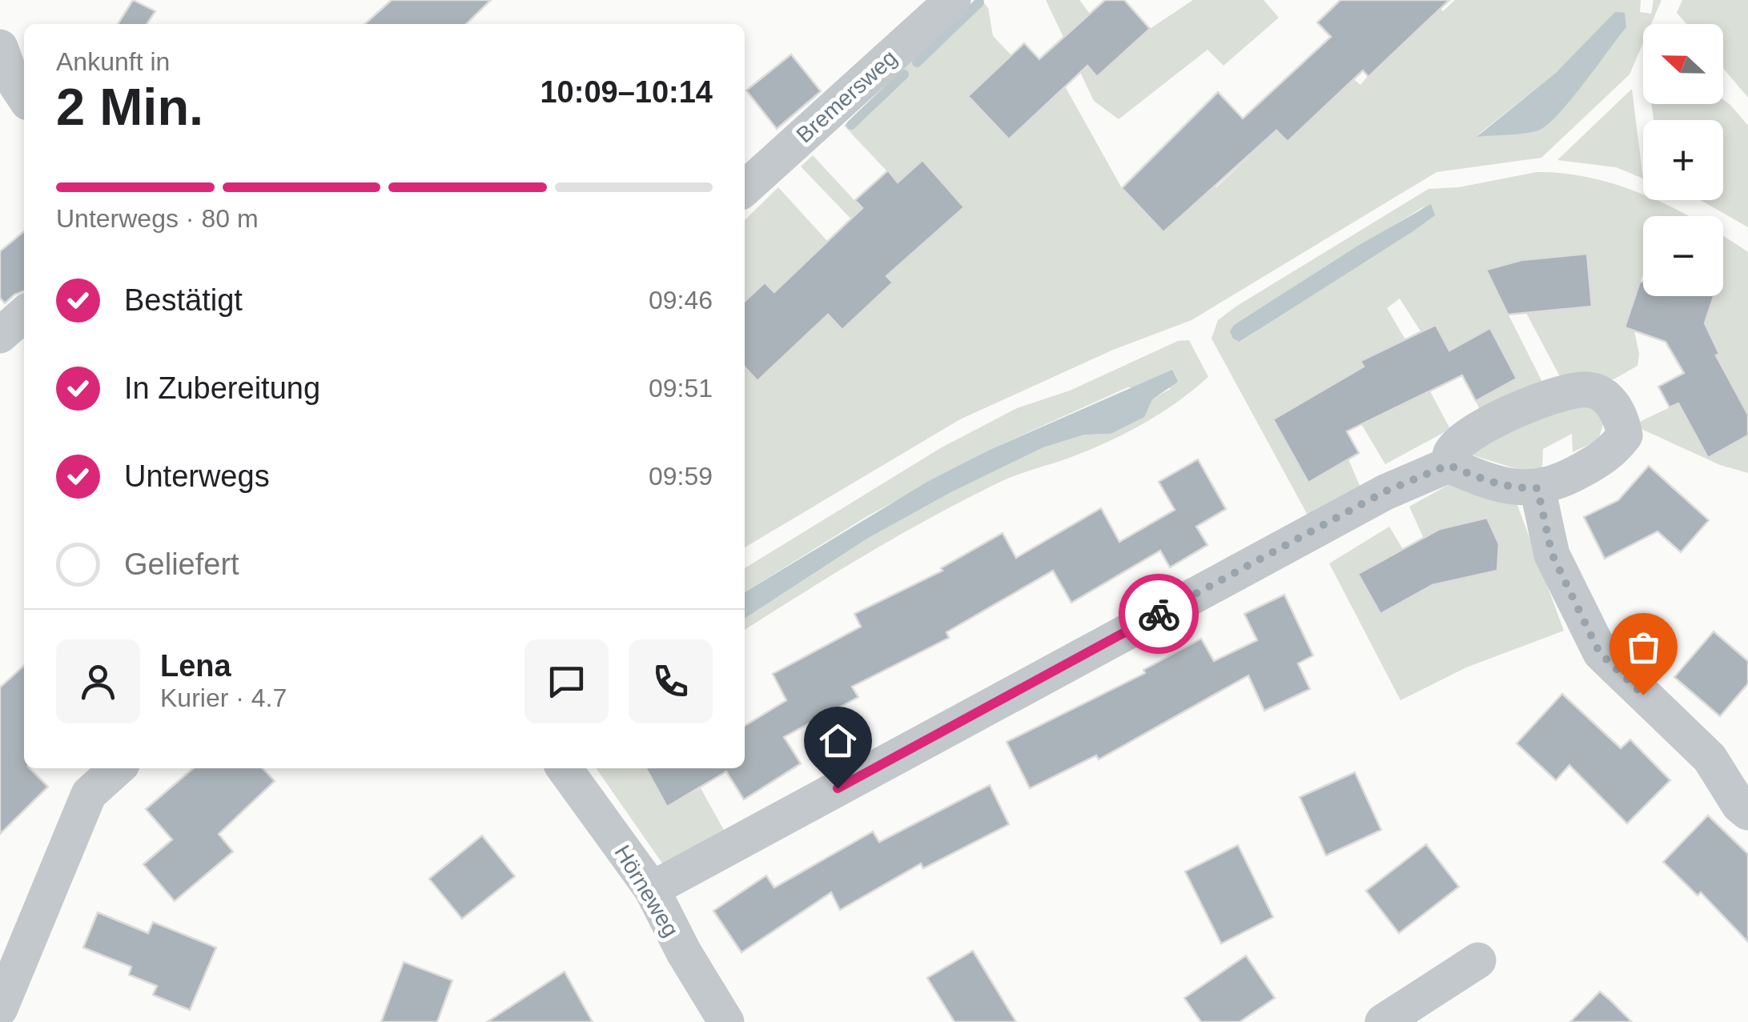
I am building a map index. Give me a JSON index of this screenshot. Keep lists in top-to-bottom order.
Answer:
{
  "streets": {
    "street": ["Bremersweg", "Hörneweg"]
  },
  "north": "left",
  "page": {
    "map_buttons": ["+", "−"],
    "heading": ["2 Min.", "Ankunft in", "10:09–10:14"],
    "panel": ["Lena", "Kurier · 4.7"],
    "bar": "Unterwegs · 80 m",
    "list": [
      ["Bestätigt", "09:46"],
      ["In Zubereitung", "09:51"],
      ["Unterwegs", "09:59"],
      "Geliefert"
    ]
  }
}
